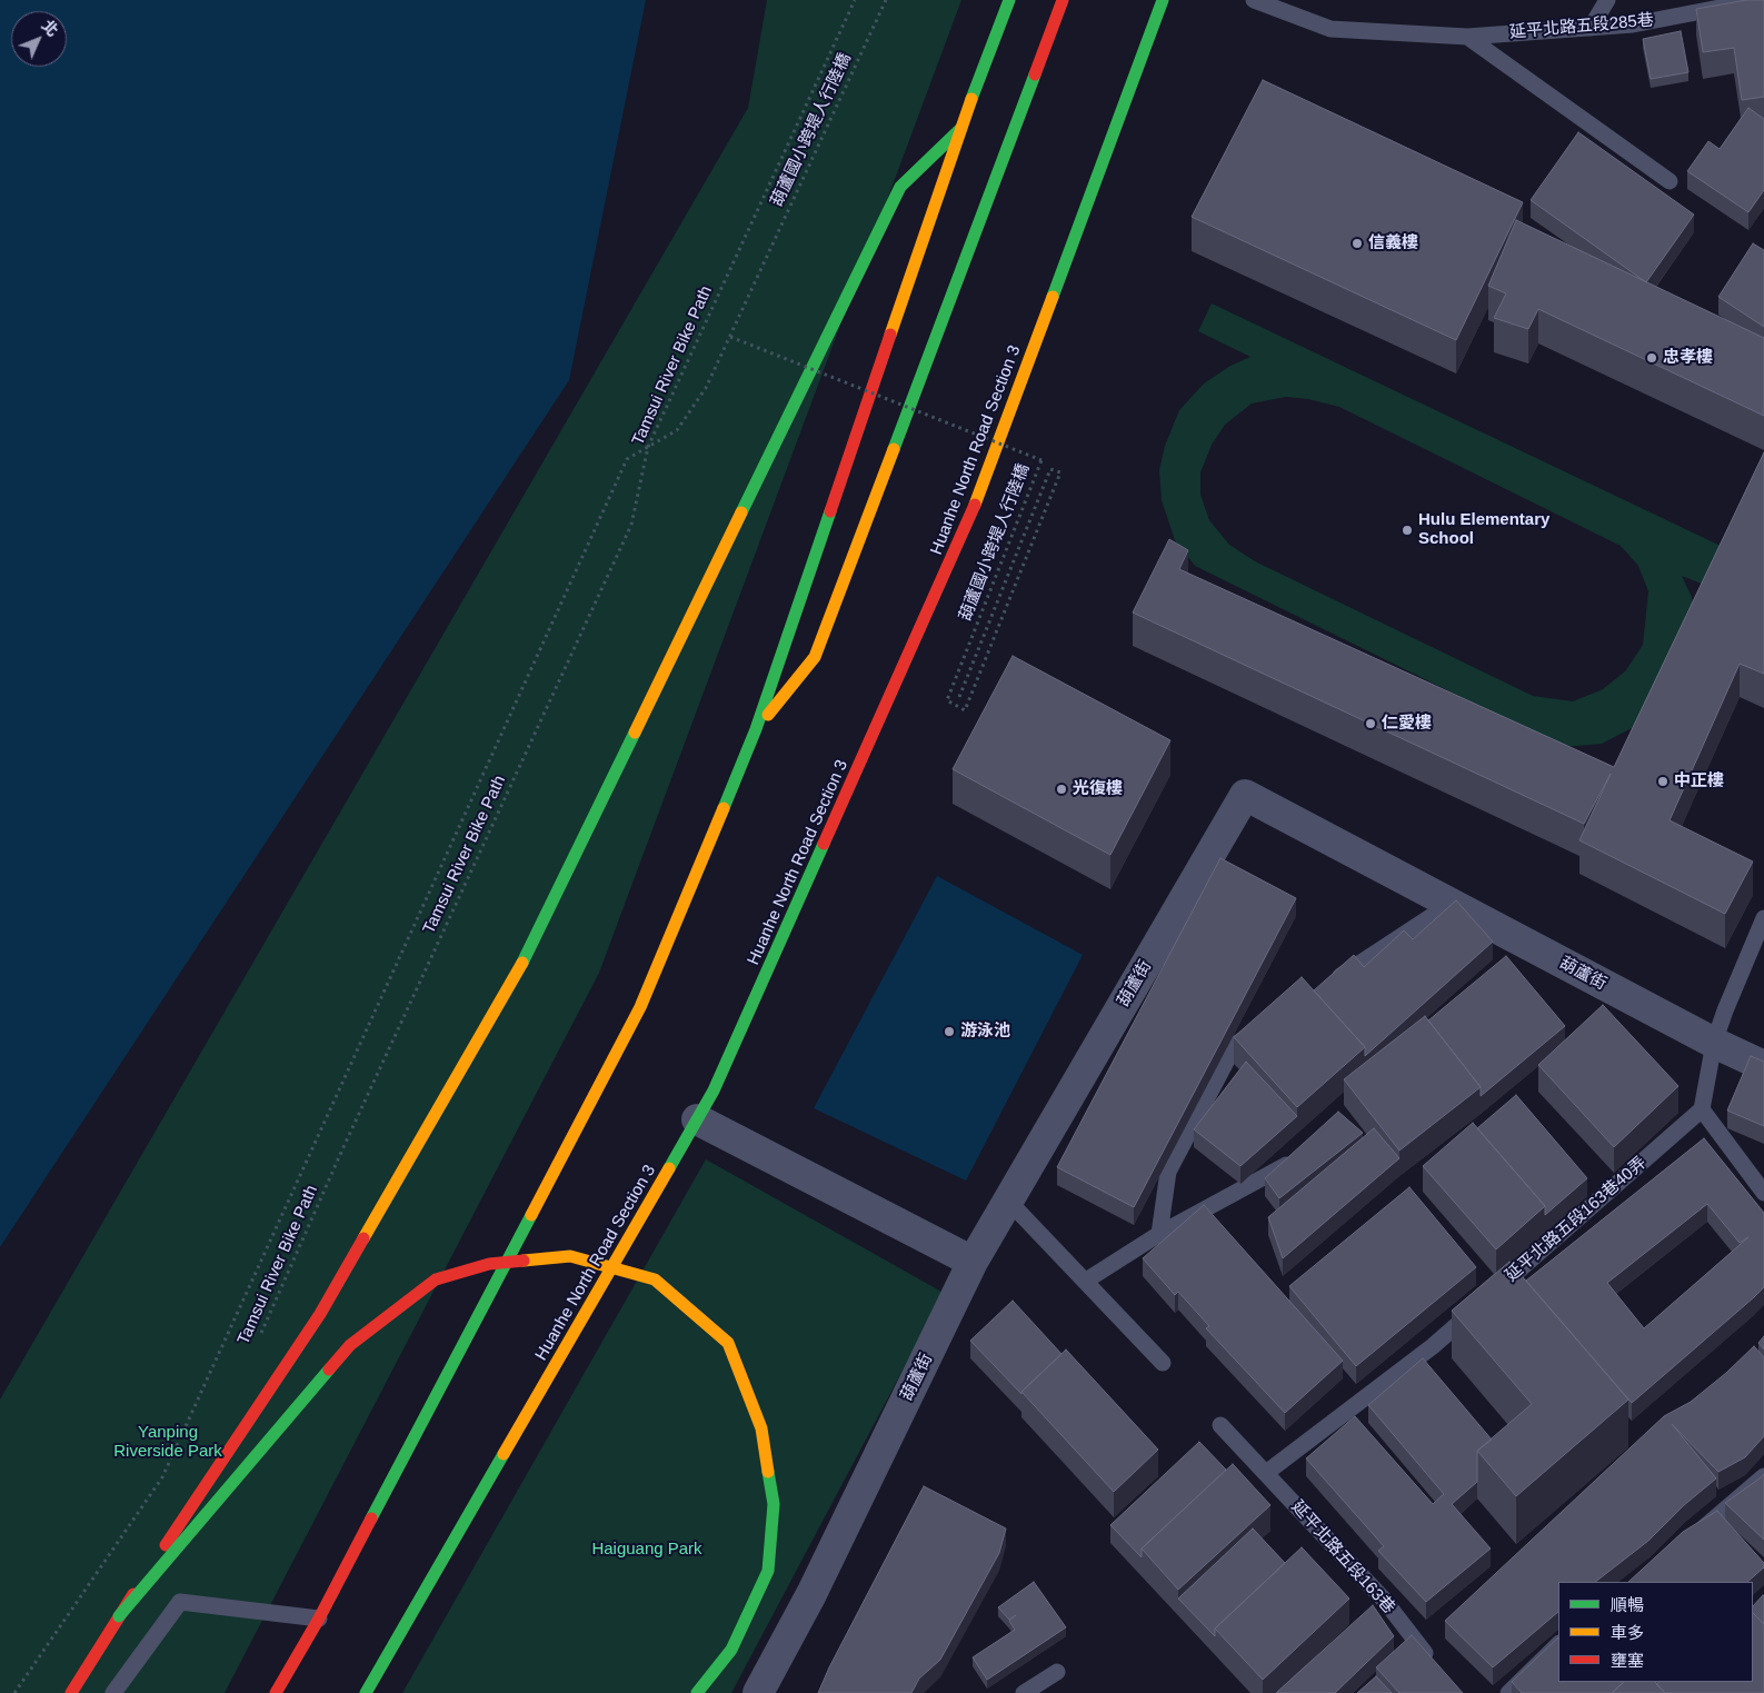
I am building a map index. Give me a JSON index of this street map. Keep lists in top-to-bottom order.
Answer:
{
  "streets": {
    "main road": ["Huanhe North Road Section 3"],
    "street": ["葫蘆街"],
    "lane": ["延平北路五段285巷", "延平北路五段163巷40弄", "延平北路五段163巷"],
    "path": ["葫蘆國小跨堤人行陸橋", "Tamsui River Bike Path"]
  },
  "crossings": [
    ["延平北路五段163巷40弄", "延平北路五段163巷"]
  ],
  "parks": ["Yanping Riverside Park", "Haiguang Park"],
  "places": [
    "信義樓",
    "忠孝樓",
    "Hulu Elementary School",
    "仁愛樓",
    "中正樓",
    "光復樓",
    "游泳池"
  ],
  "legend": ["順暢", "車多", "壅塞"],
  "north": "top right"
}
